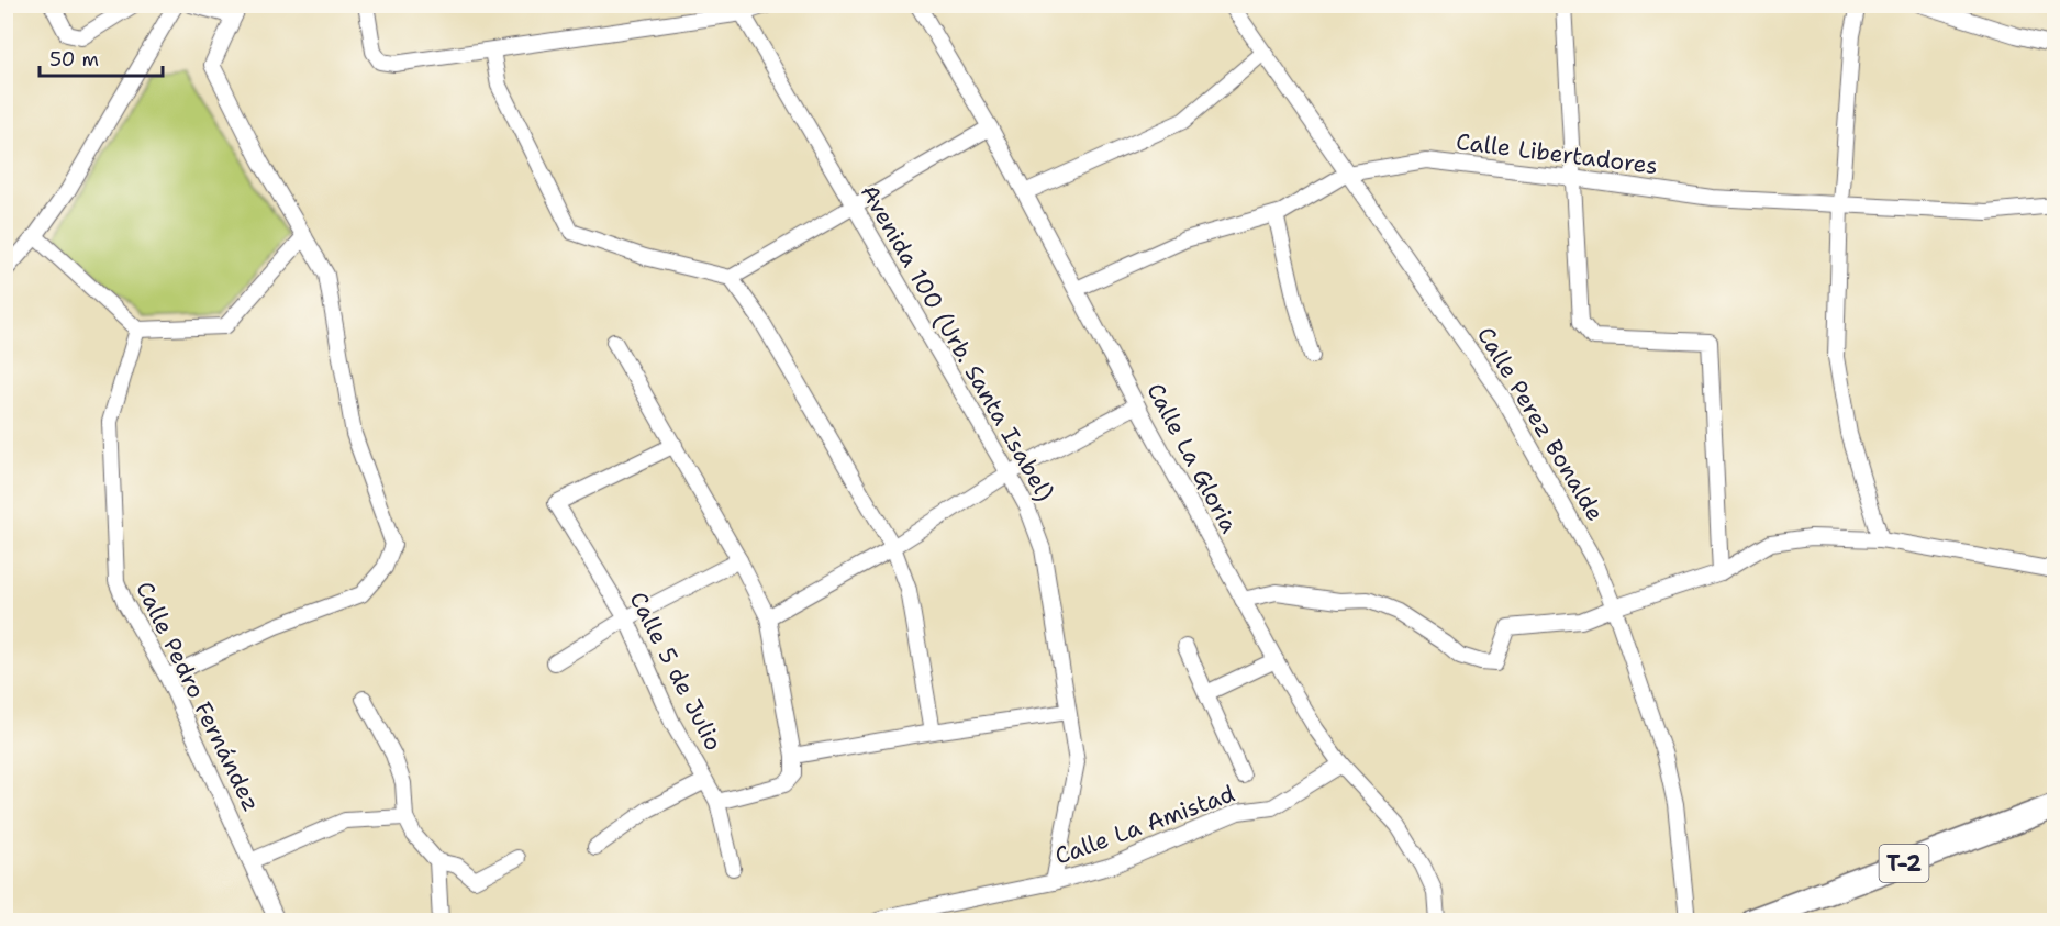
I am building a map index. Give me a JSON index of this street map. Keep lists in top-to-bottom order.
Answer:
{
  "streets": {
    "highway": ["T-2"],
    "street": [
      "Calle Libertadores",
      "Avenida 100 (Urb. Santa Isabel)",
      "Calle Perez Bonalde",
      "Calle La Gloria",
      "Calle 5 de Julio",
      "Calle Pedro Fernández",
      "Calle La Amistad"
    ]
  },
  "crossings": [
    ["Calle Libertadores", "Calle Perez Bonalde"],
    ["Calle Libertadores", "Calle La Gloria"],
    ["Avenida 100 (Urb. Santa Isabel)", "Calle La Amistad"],
    ["Calle La Gloria", "Calle La Amistad"]
  ],
  "scale_bar": "50 m"
}
